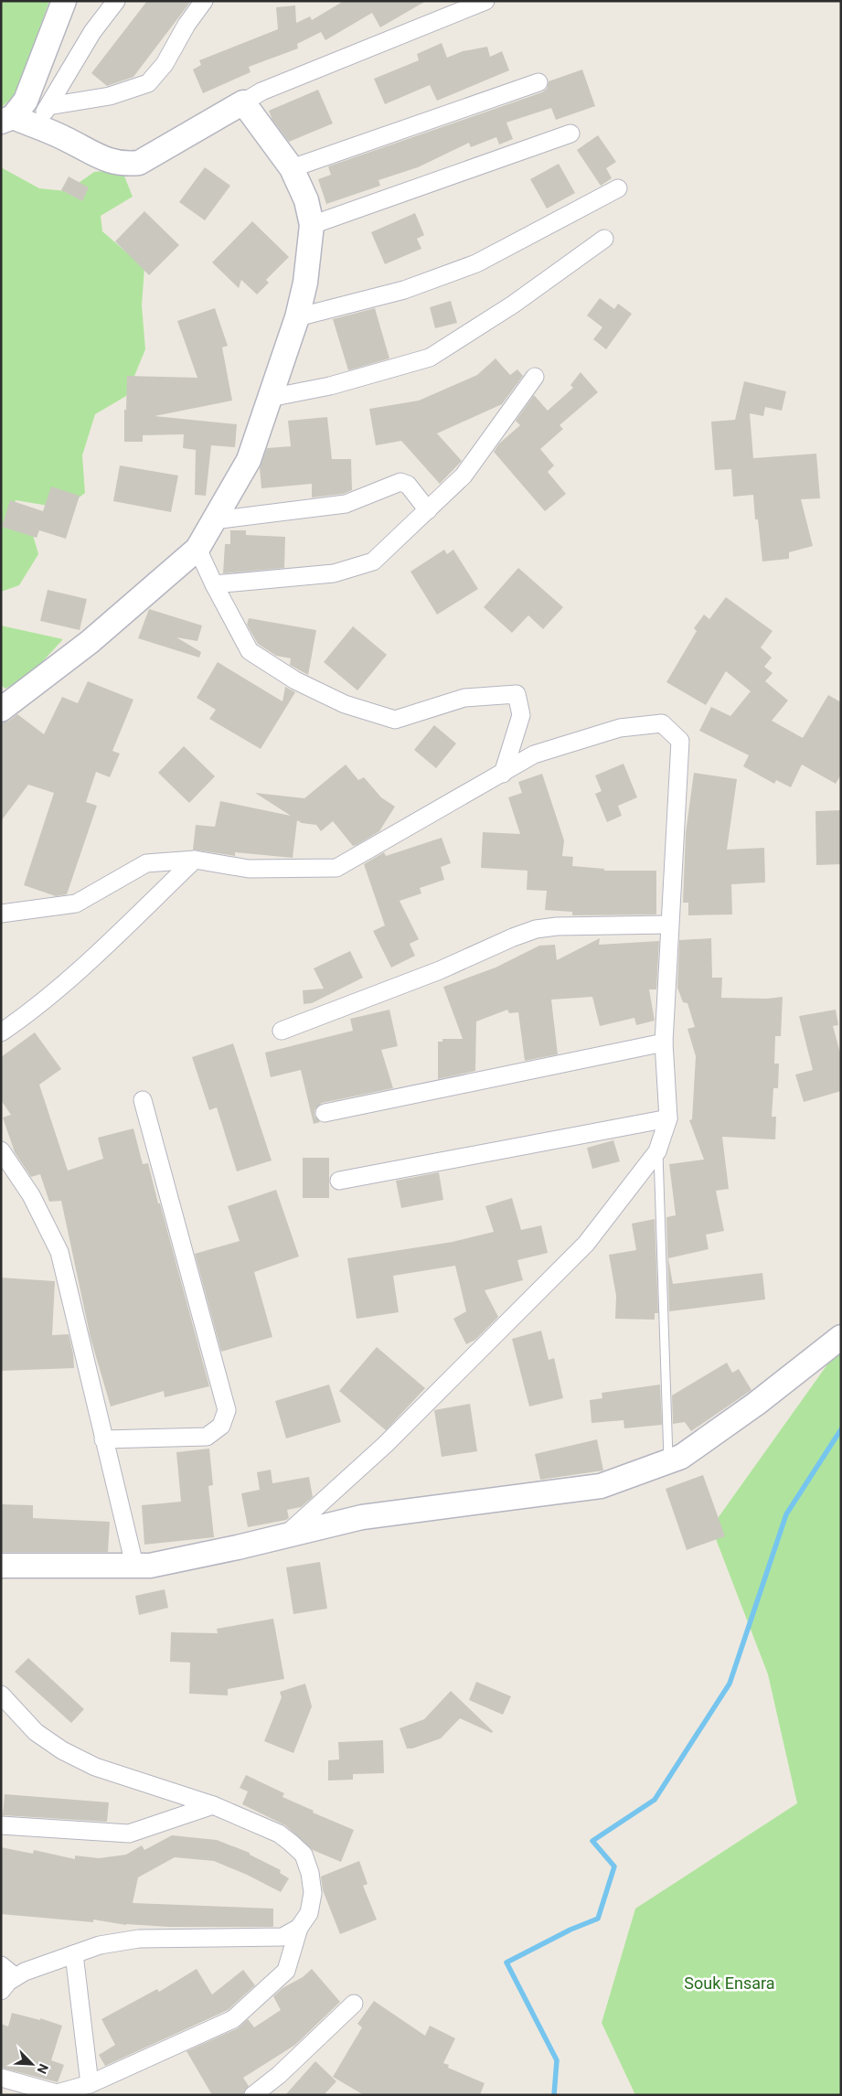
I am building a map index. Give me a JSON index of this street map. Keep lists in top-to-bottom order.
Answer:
{
  "parks": ["Souk Ensara"],
  "north": "bottom right"
}
